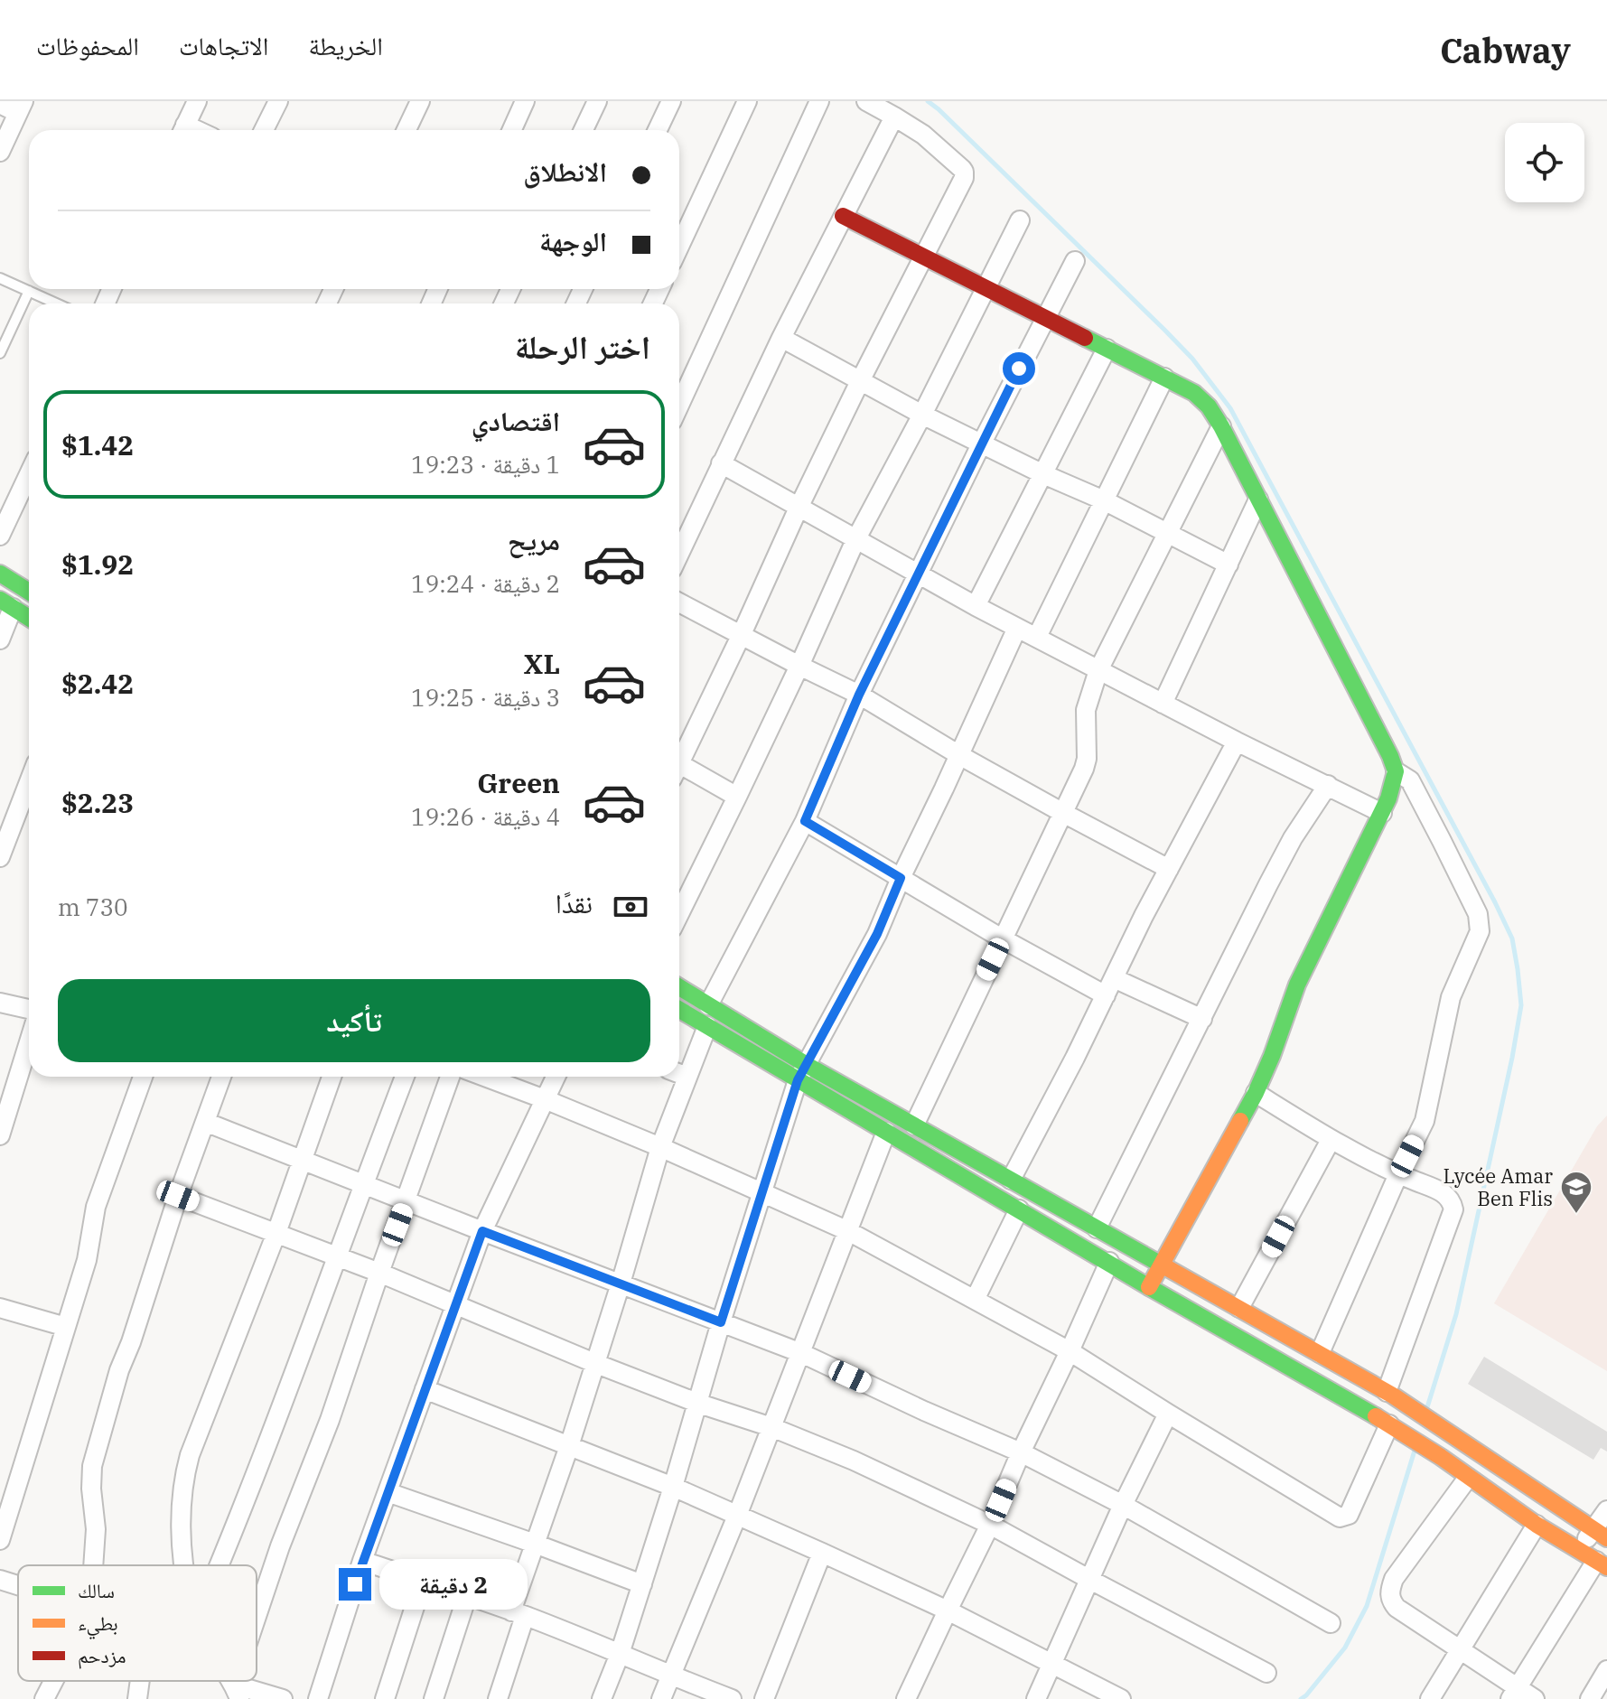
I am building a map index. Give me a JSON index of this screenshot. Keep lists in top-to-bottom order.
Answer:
{
  "places": {
    "school or university": ["Lycée Amar Ben Flis"]
  },
  "legend": ["سالك", "بطيء", "مزدحم"],
  "page": {
    "header": "Cabway",
    "nav": ["الخريطة", "الاتجاهات", "المحفوظات"],
    "banner": ["الانطلاق", "الوجهة"],
    "heading": "اختر الرحلة",
    "list": [
      {
        "name": "اقتصادي",
        "note": "1 دقيقة · 19:23",
        "value": "$1.42"
      },
      {
        "name": "مريح",
        "note": "2 دقيقة · 19:24",
        "value": "$1.92"
      },
      {
        "name": "XL",
        "note": "3 دقيقة · 19:25",
        "value": "$2.42"
      },
      {
        "name": "Green",
        "note": "4 دقيقة · 19:26",
        "value": "$2.23"
      }
    ],
    "pay": ["نقدًا", "730 m"],
    "buttons": "تأكيد",
    "bubble": "2 دقيقة"
  }
}
